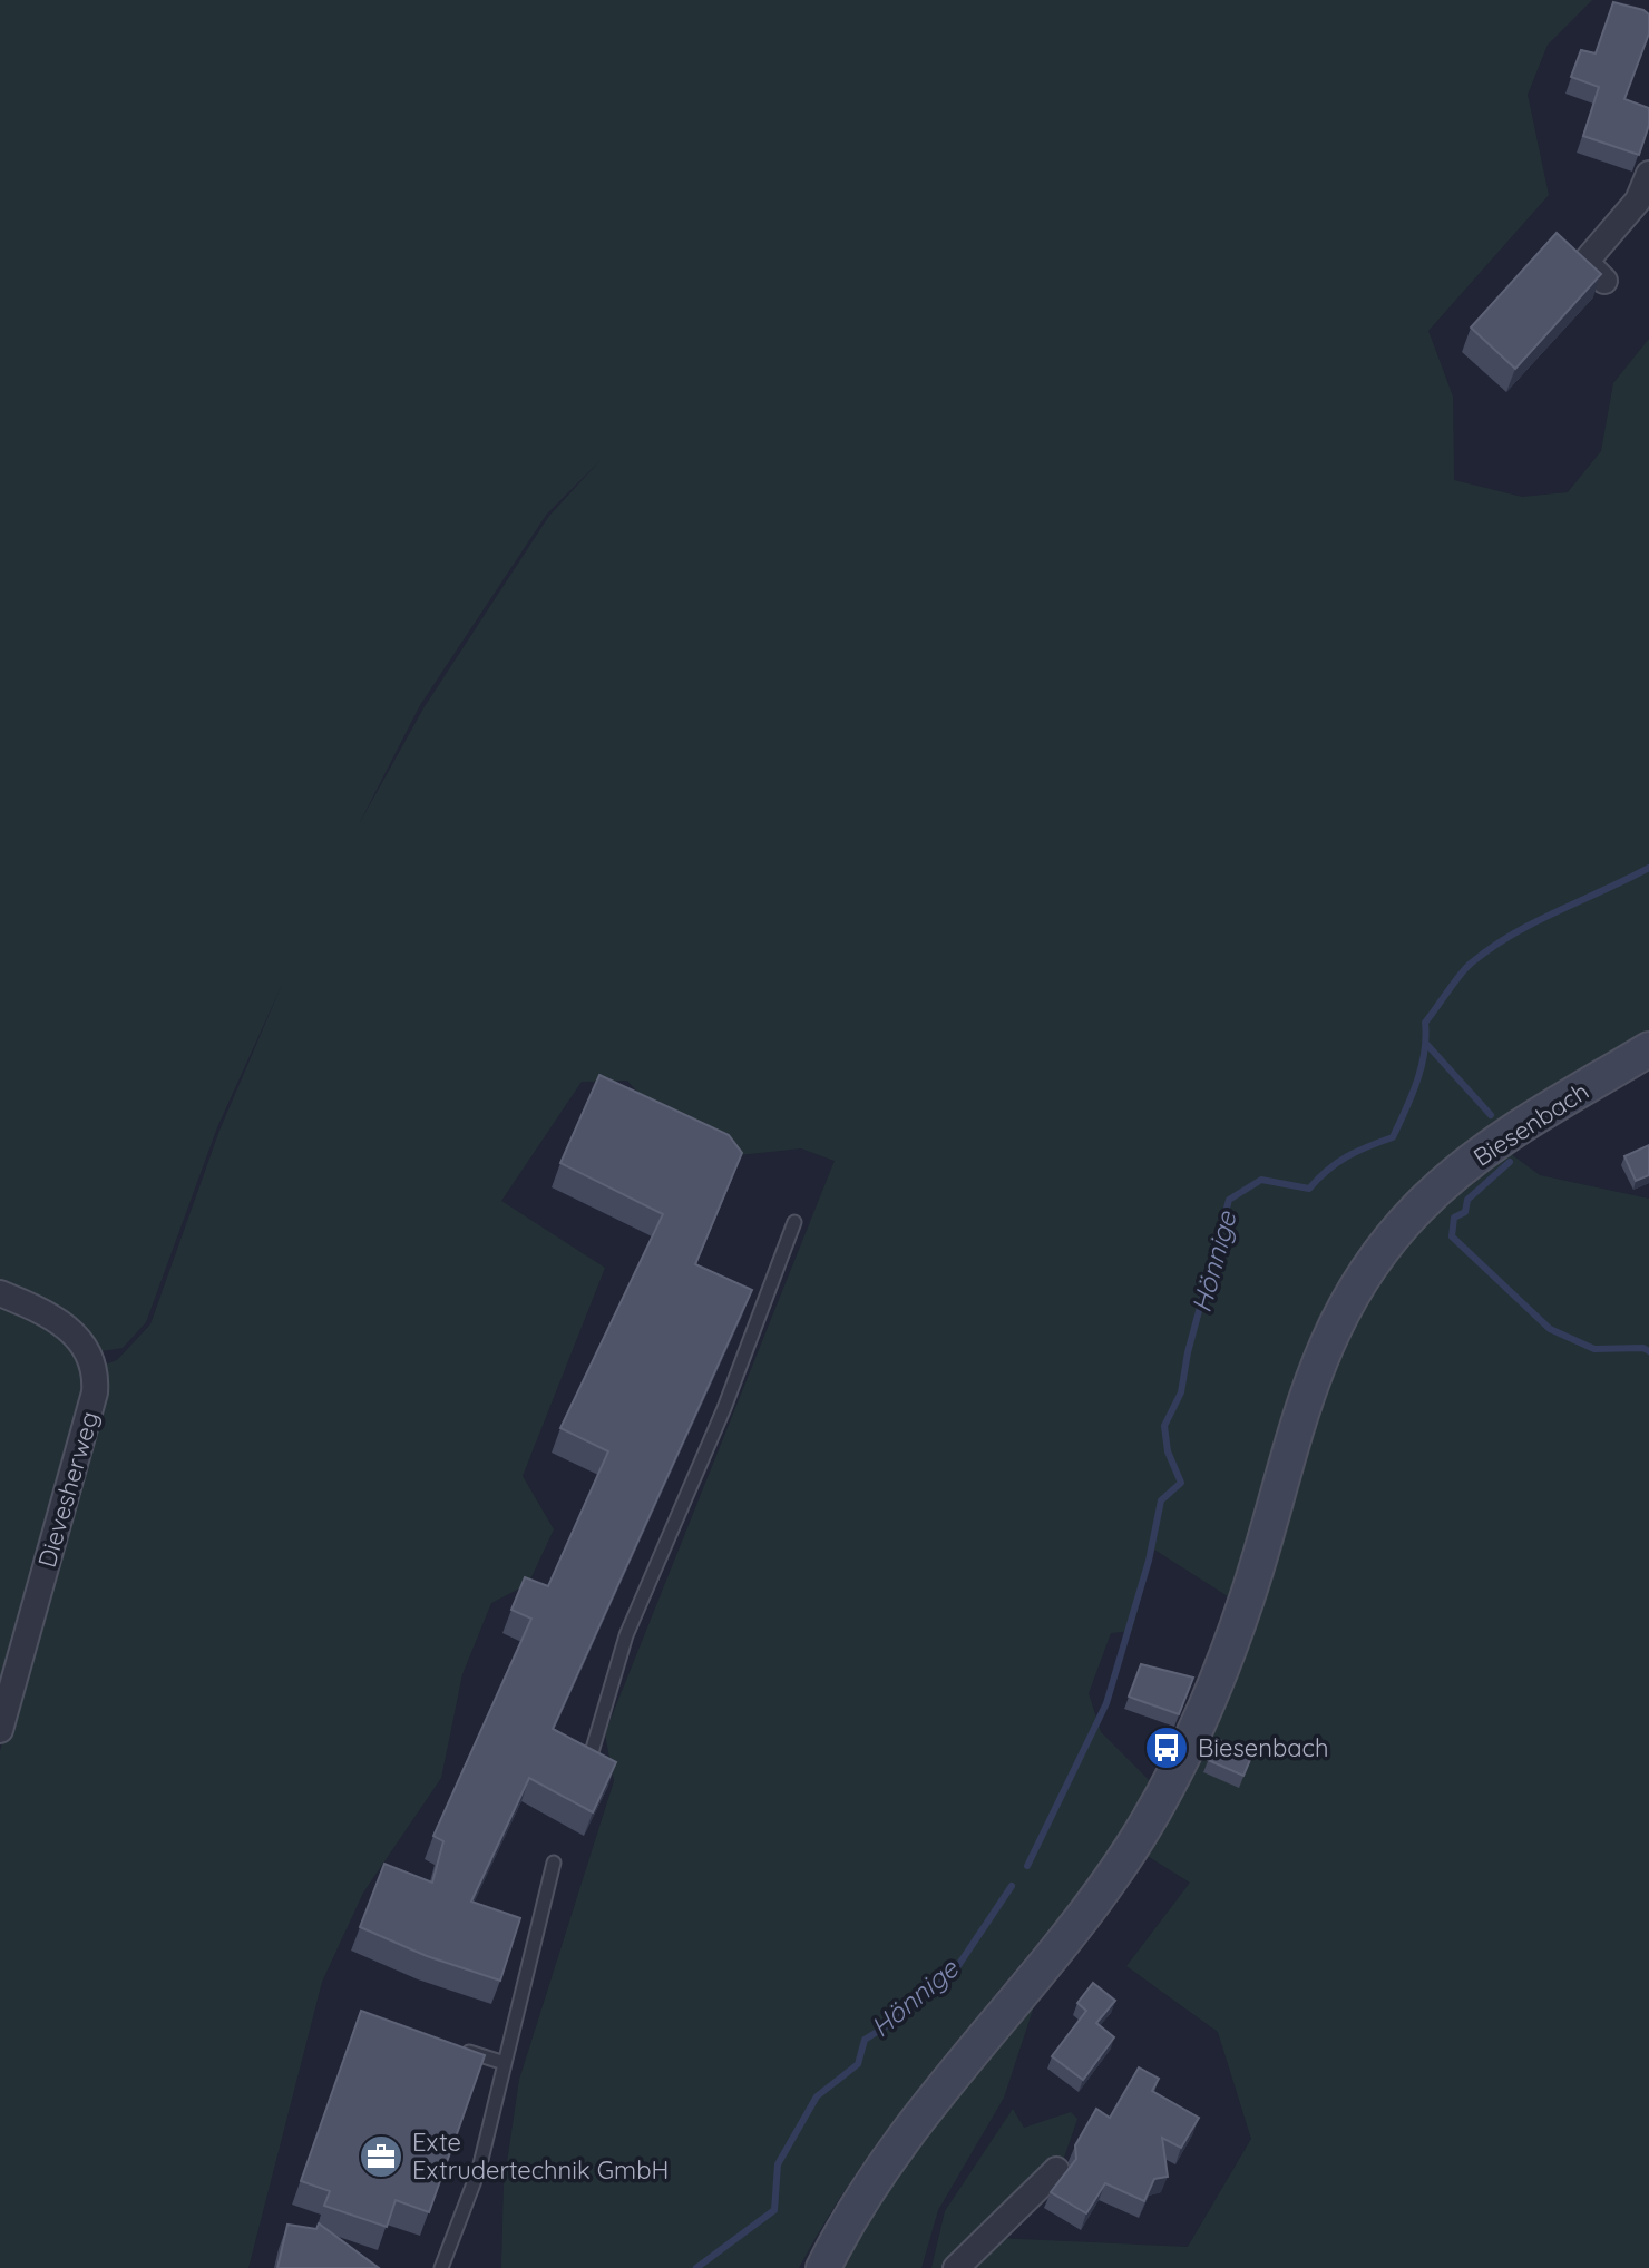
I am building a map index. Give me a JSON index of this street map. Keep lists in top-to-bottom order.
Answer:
{
  "streets": {
    "main road": ["Biesenbach"],
    "street": ["Dievesherweg"]
  },
  "water": ["Hönnige"],
  "places": {
    "bus stop": ["Biesenbach"],
    "office": ["Exte Extrudertechnik GmbH"]
  }
}
